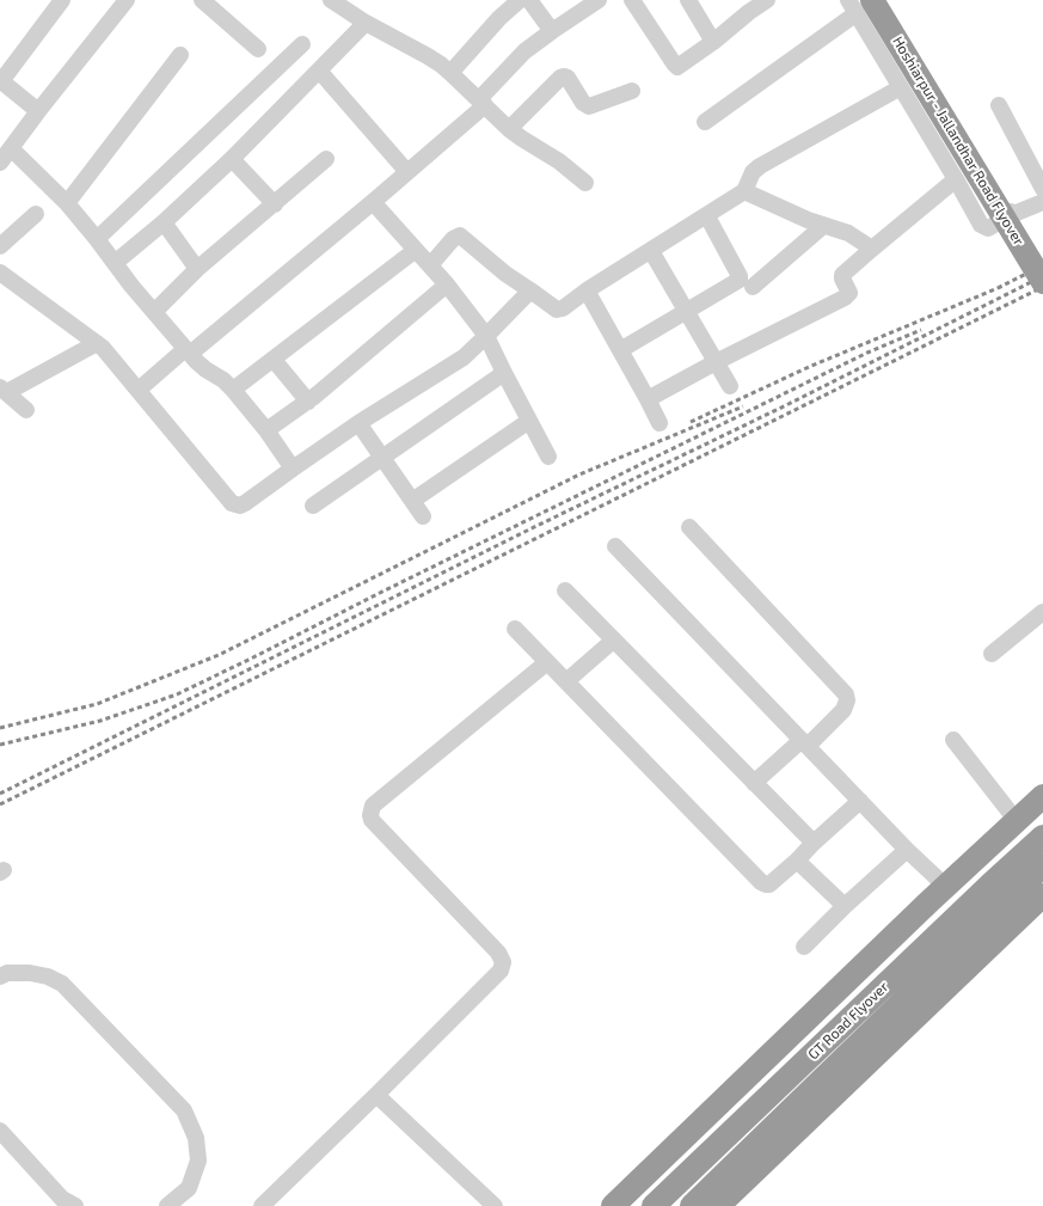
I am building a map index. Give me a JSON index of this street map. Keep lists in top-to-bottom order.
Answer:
{
  "streets": {
    "highway": ["Hoshiarpur - Jallandhar Road Flyover", "GT Road Flyover"]
  }
}
